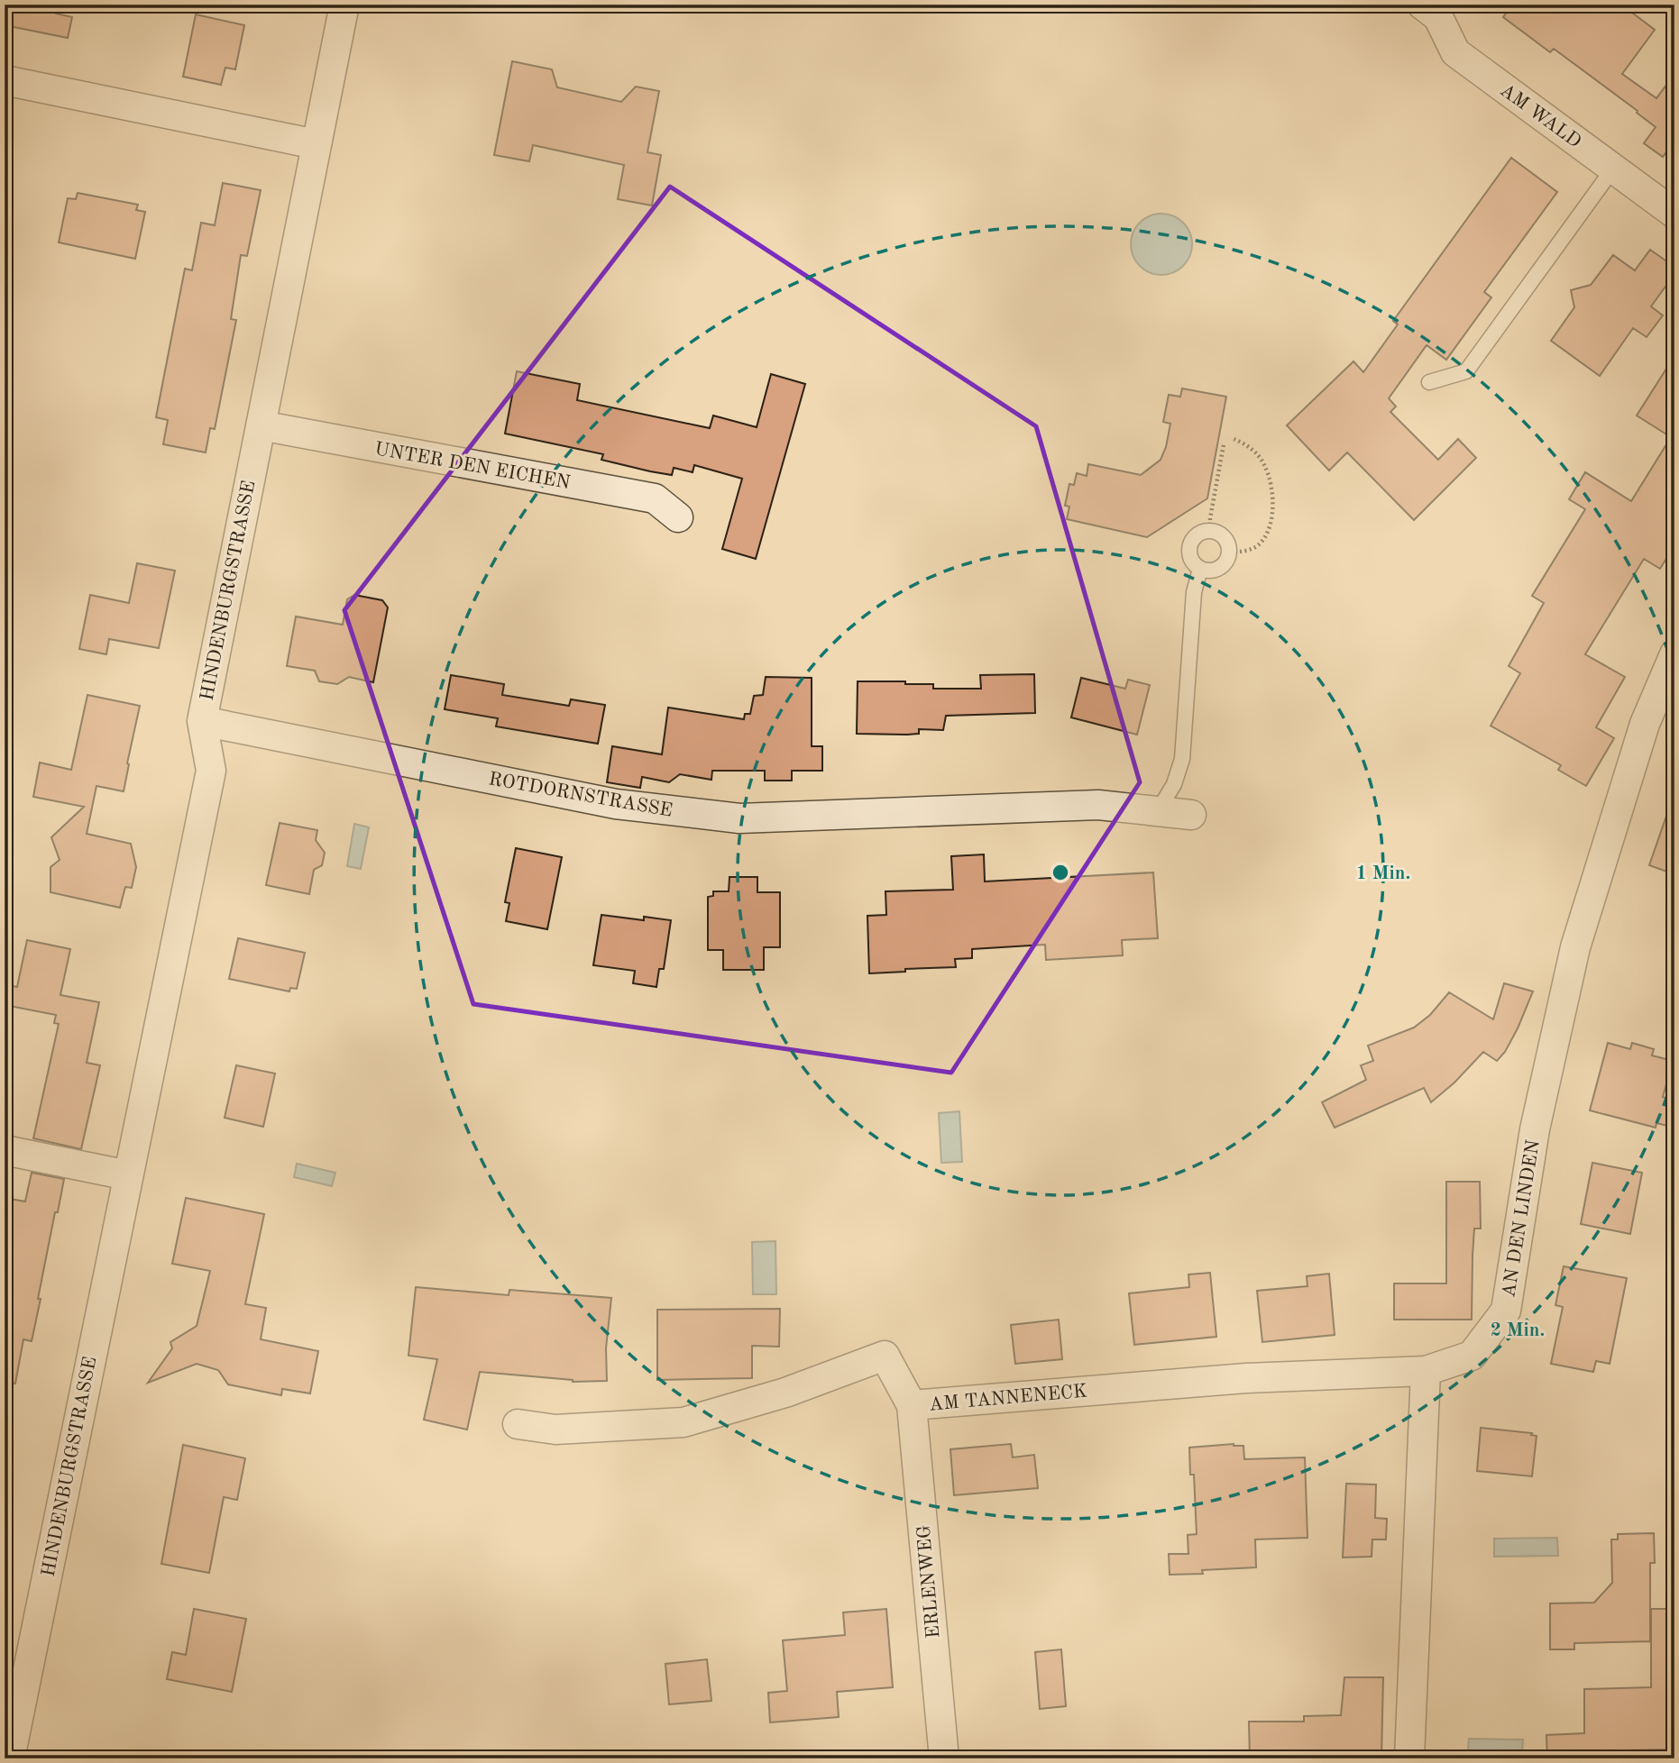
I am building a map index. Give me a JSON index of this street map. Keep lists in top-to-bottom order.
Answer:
{
  "streets": {
    "street": [
      "AM WALD",
      "UNTER DEN EICHEN",
      "HINDENBURGSTRASSE",
      "ROTDORNSTRASSE",
      "AN DEN LINDEN",
      "AM TANNENECK",
      "ERLENWEG"
    ]
  },
  "crossings": [
    ["UNTER DEN EICHEN", "HINDENBURGSTRASSE"],
    ["HINDENBURGSTRASSE", "ROTDORNSTRASSE"],
    ["AN DEN LINDEN", "AM TANNENECK"],
    ["AM TANNENECK", "ERLENWEG"]
  ],
  "rings": ["1 Min.", "2 Min."]
}
